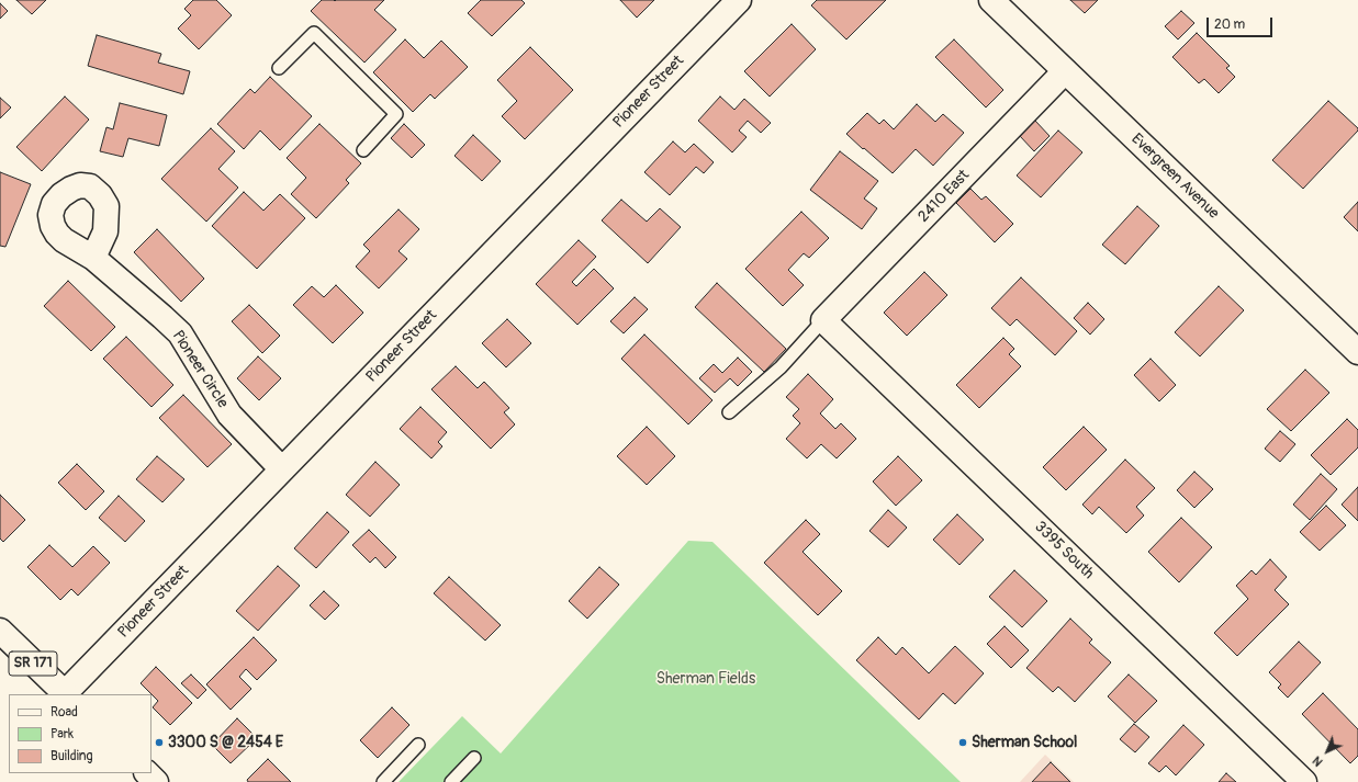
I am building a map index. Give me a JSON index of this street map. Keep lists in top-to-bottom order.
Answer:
{
  "streets": {
    "street": [
      "Pioneer Street",
      "Evergreen Avenue",
      "2410 East",
      "Pioneer Circle",
      "3395 South",
      "SR 171"
    ]
  },
  "crossings": [
    ["Pioneer Street", "Pioneer Circle"],
    ["Pioneer Street", "SR 171"],
    ["Evergreen Avenue", "2410 East"],
    ["2410 East", "3395 South"]
  ],
  "parks": ["Sherman Fields"],
  "places": ["3300 S @ 2454 E", "Sherman School"],
  "legend": ["Road", "Park", "Building"],
  "scale_bar": "20 m",
  "north": "bottom left"
}
